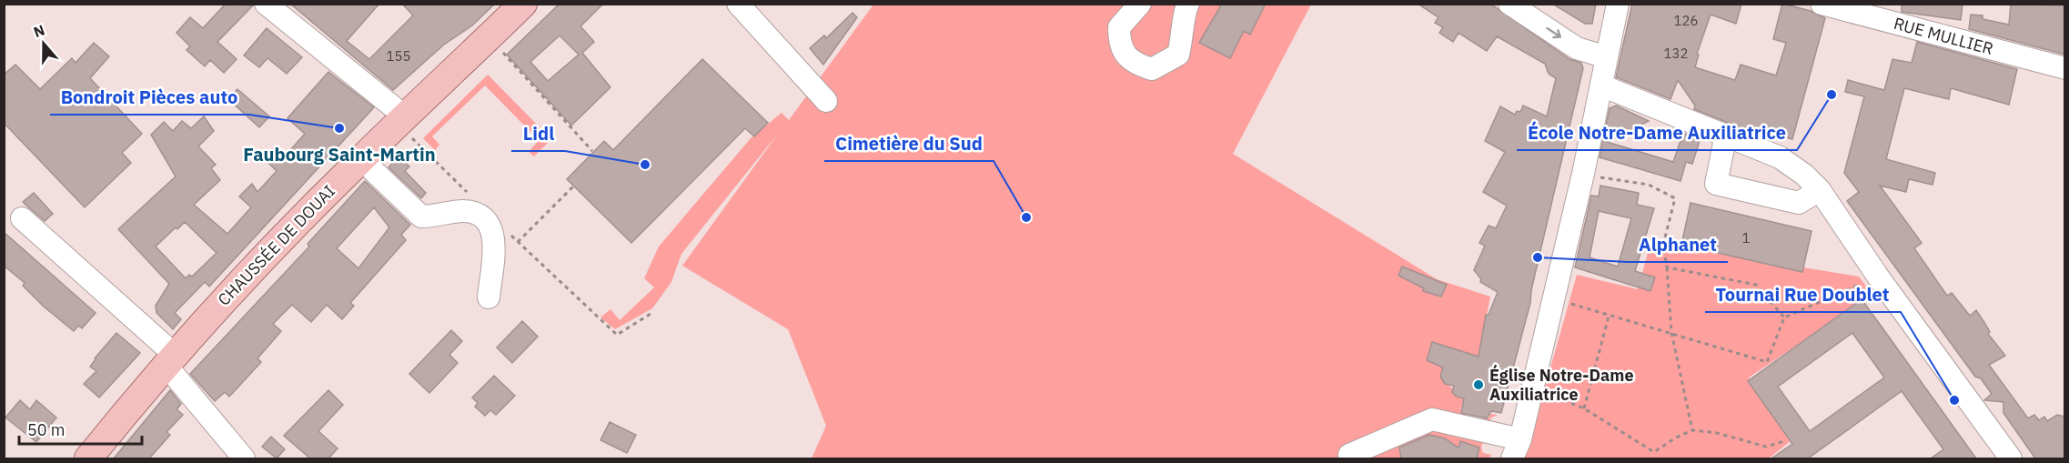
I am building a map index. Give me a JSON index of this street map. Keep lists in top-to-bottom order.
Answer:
{
  "streets": {
    "main road": ["CHAUSSÉE DE DOUAI"],
    "street": ["RUE MULLIER"]
  },
  "districts": ["Faubourg Saint-Martin"],
  "places": [
    "École Notre-Dame Auxiliatrice",
    "Bondroit Pièces auto",
    "Lidl",
    "Cimetière du Sud",
    "Alphanet",
    "Église Notre-Dame Auxiliatrice",
    "Tournai Rue Doublet"
  ],
  "house_numbers": [
    "126",
    "132",
    "155",
    "1"
  ],
  "scale_bar": "50 m",
  "north": "top"
}
